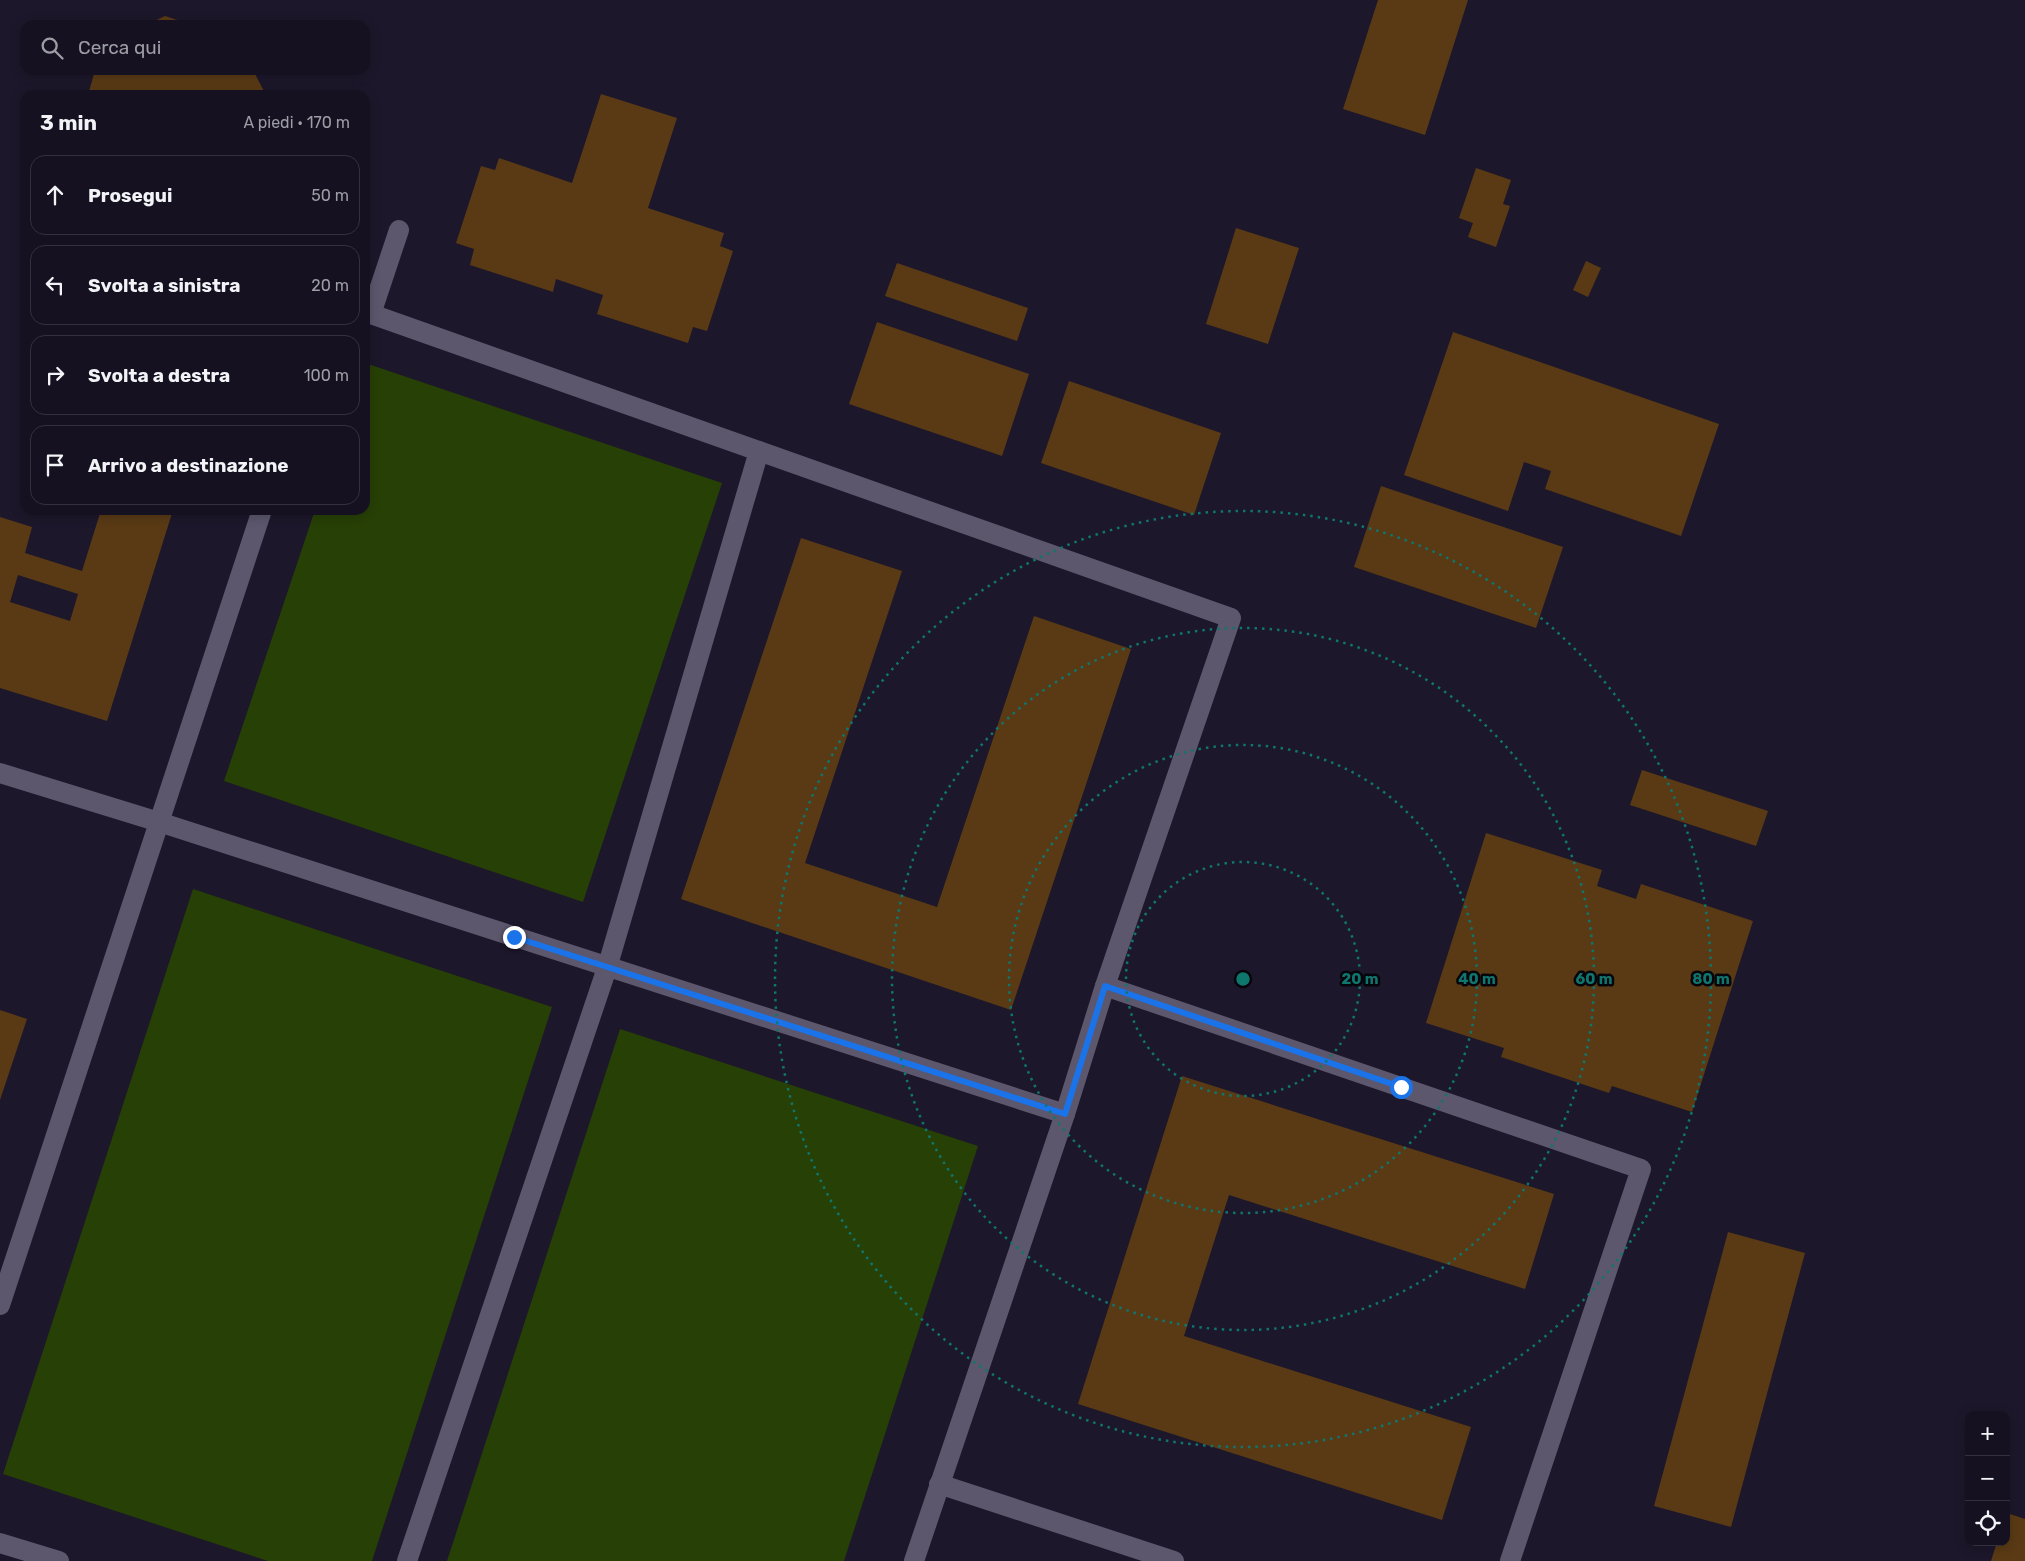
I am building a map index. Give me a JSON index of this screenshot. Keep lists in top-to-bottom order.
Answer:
{
  "page": {
    "search": "Cerca qui",
    "heading": ["3 min", "A piedi · 170 m"],
    "list": [
      ["Prosegui", "50 m"],
      ["Svolta a sinistra", "20 m"],
      ["Svolta a destra", "100 m"],
      "Arrivo a destinazione"
    ],
    "map_buttons": ["+", "−"]
  },
  "rings": [
    "20 m",
    "40 m",
    "60 m",
    "80 m"
  ]
}
